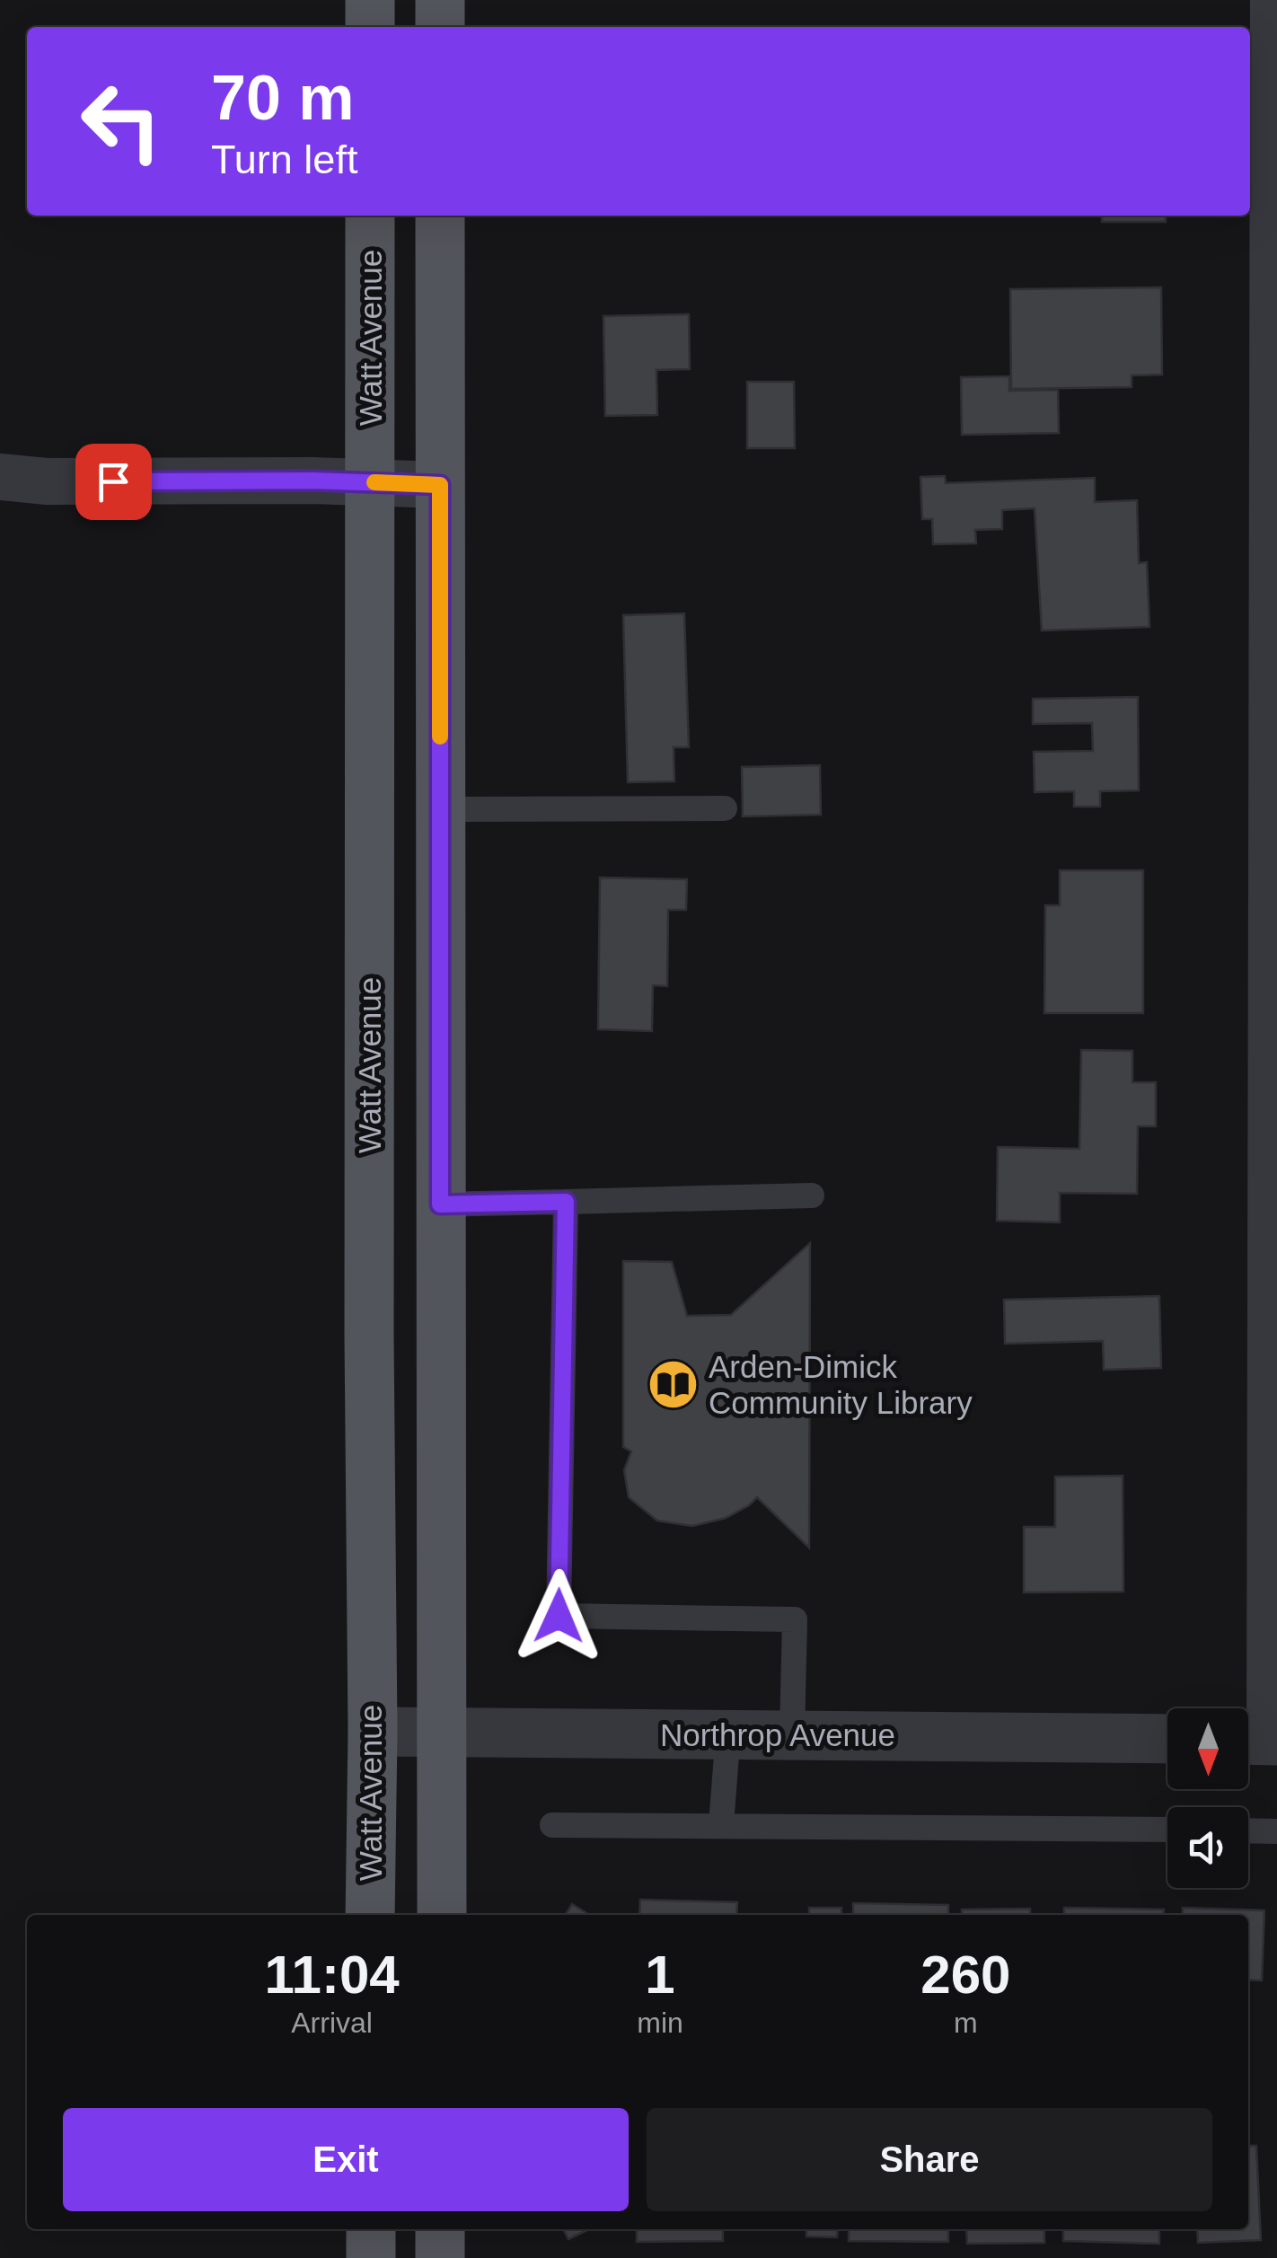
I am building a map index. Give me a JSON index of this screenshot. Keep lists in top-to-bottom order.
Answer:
{
  "streets": {
    "main road": ["Watt Avenue"],
    "street": ["Northrop Avenue"]
  },
  "crossings": [
    ["Watt Avenue", "Northrop Avenue"]
  ],
  "places": {
    "library": ["Arden-Dimick Community Library"]
  },
  "north": "bottom",
  "page": {
    "turn": ["70 m", "Turn left"],
    "eta": [
      "11:04",
      "Arrival",
      "1",
      "min",
      "260",
      "m"
    ],
    "buttons": ["Exit", "Share"]
  }
}
